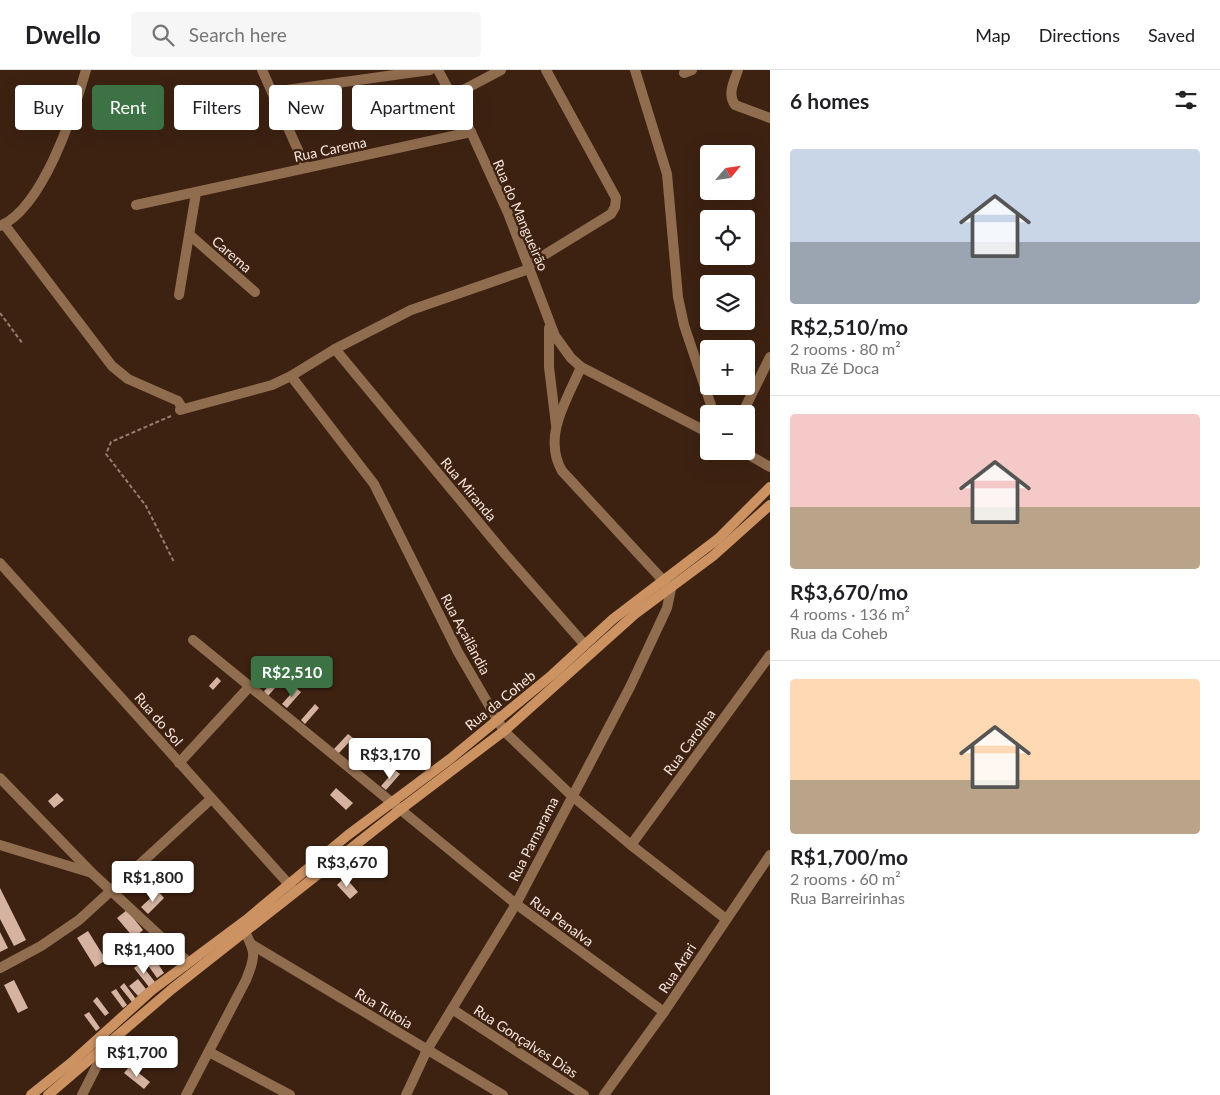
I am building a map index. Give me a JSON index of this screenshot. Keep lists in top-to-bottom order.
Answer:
{
  "streets": {
    "street": [
      "Rua Carema",
      "Rua do Mangueirão",
      "Carema",
      "Rua Miranda",
      "Rua Açailândia",
      "Rua da Coheb",
      "Rua do Sol",
      "Rua Carolina",
      "Rua Parnarama",
      "Rua Penalva",
      "Rua Arari",
      "Rua Tutoia",
      "Rua Gonçalves Dias"
    ]
  },
  "crossings": [
    ["Rua Carema", "Rua do Mangueirão"],
    ["Rua Carema", "Carema"],
    ["Rua Miranda", "Rua da Coheb"],
    ["Rua Açailândia", "Rua da Coheb"],
    ["Rua Açailândia", "Rua Carolina"],
    ["Rua Açailândia", "Rua Parnarama"],
    ["Rua Açailândia", "Rua Arari"],
    ["Rua da Coheb", "Rua do Sol"],
    ["Rua da Coheb", "Rua Parnarama"],
    ["Rua da Coheb", "Rua Penalva"],
    ["Rua Parnarama", "Rua Penalva"],
    ["Rua Parnarama", "Rua Tutoia"],
    ["Rua Parnarama", "Rua Gonçalves Dias"],
    ["Rua Penalva", "Rua Arari"]
  ],
  "north": "top right",
  "page": {
    "header": "Dwello",
    "search": "Search here",
    "nav": ["Map", "Directions", "Saved"],
    "heading": "6 homes",
    "chip": [
      "Buy",
      "Rent",
      "Filters",
      "New",
      "Apartment"
    ],
    "list": [
      {
        "name": "R$2,510/mo",
        "note": "2 rooms · 80 m² · Rua Zé Doca"
      },
      {
        "name": "R$3,670/mo",
        "note": "4 rooms · 136 m² · Rua da Coheb"
      },
      {
        "name": "R$1,700/mo",
        "note": "2 rooms · 60 m² · Rua Barreirinhas"
      }
    ],
    "map_buttons": ["+", "−"],
    "price": [
      "R$2,510",
      "R$3,170",
      "R$3,670",
      "R$1,800",
      "R$1,400",
      "R$1,700"
    ]
  }
}
